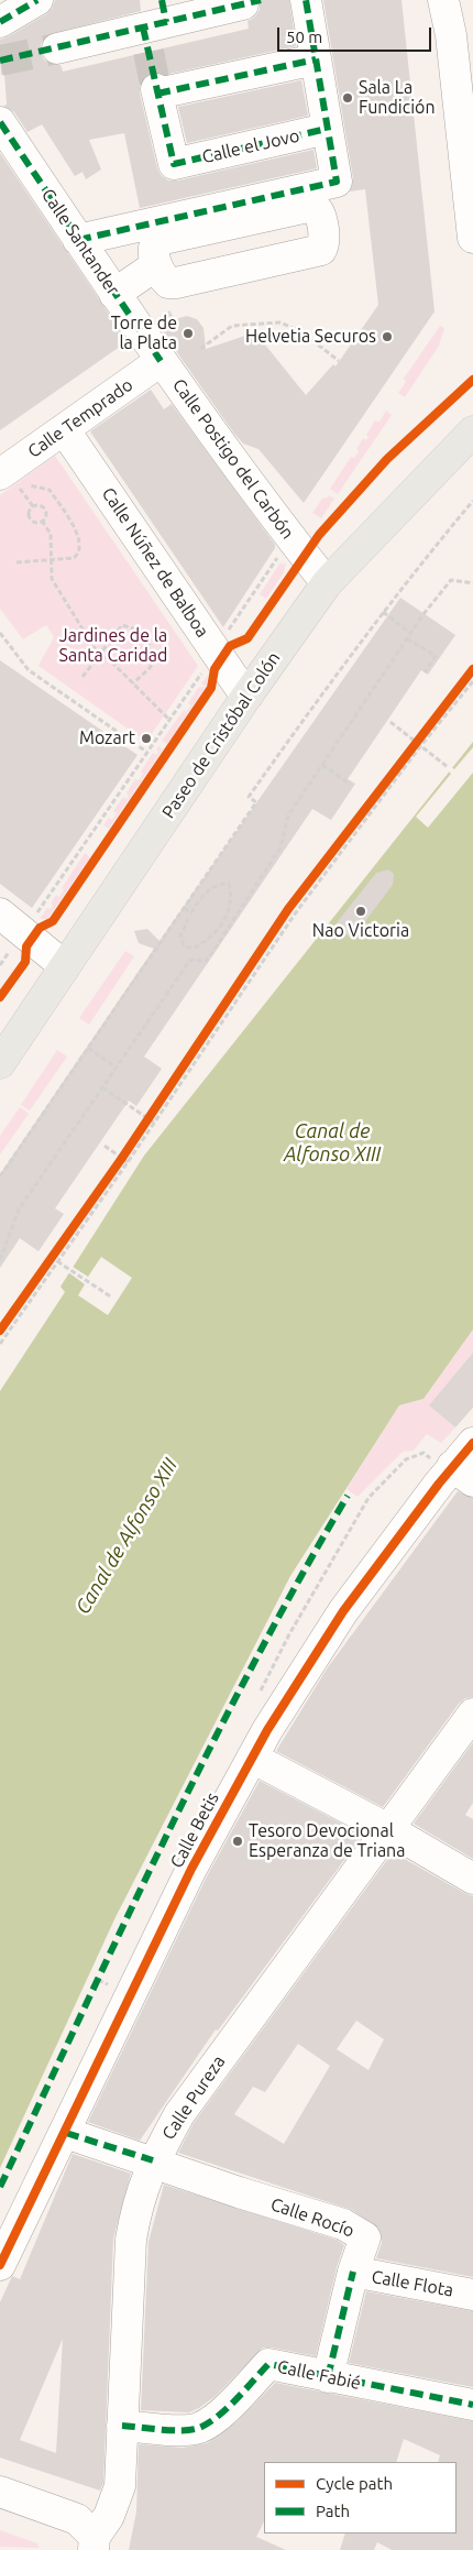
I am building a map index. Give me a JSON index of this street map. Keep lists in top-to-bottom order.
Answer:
{
  "streets": {
    "main road": ["Paseo de Cristóbal Colón"],
    "street": [
      "Calle el Jovo",
      "Calle Santander",
      "Calle Temprado",
      "Calle Postigo del Carbón",
      "Calle Núñez de Balboa",
      "Calle Betis",
      "Calle Pureza",
      "Calle Rocío",
      "Calle Flota",
      "Calle Fabié"
    ]
  },
  "crossings": [
    ["Calle Santander", "Calle Temprado"],
    ["Calle Santander", "Calle Postigo del Carbón"],
    ["Calle Temprado", "Calle Postigo del Carbón"],
    ["Calle Temprado", "Calle Núñez de Balboa"],
    ["Calle Postigo del Carbón", "Paseo de Cristóbal Colón"],
    ["Calle Núñez de Balboa", "Paseo de Cristóbal Colón"],
    ["Calle Pureza", "Calle Rocío"],
    ["Calle Pureza", "Calle Fabié"],
    ["Calle Rocío", "Calle Flota"],
    ["Calle Rocío", "Calle Fabié"]
  ],
  "water": ["Canal de Alfonso XIII"],
  "parks": ["Jardines de la Santa Caridad"],
  "places": [
    "Sala La Fundición",
    "Torre de la Plata",
    "Helvetia Securos",
    "Mozart",
    "Nao Victoria",
    "Tesoro Devocional Esperanza de Triana"
  ],
  "legend": ["Cycle path", "Path"],
  "scale_bar": "50 m"
}
